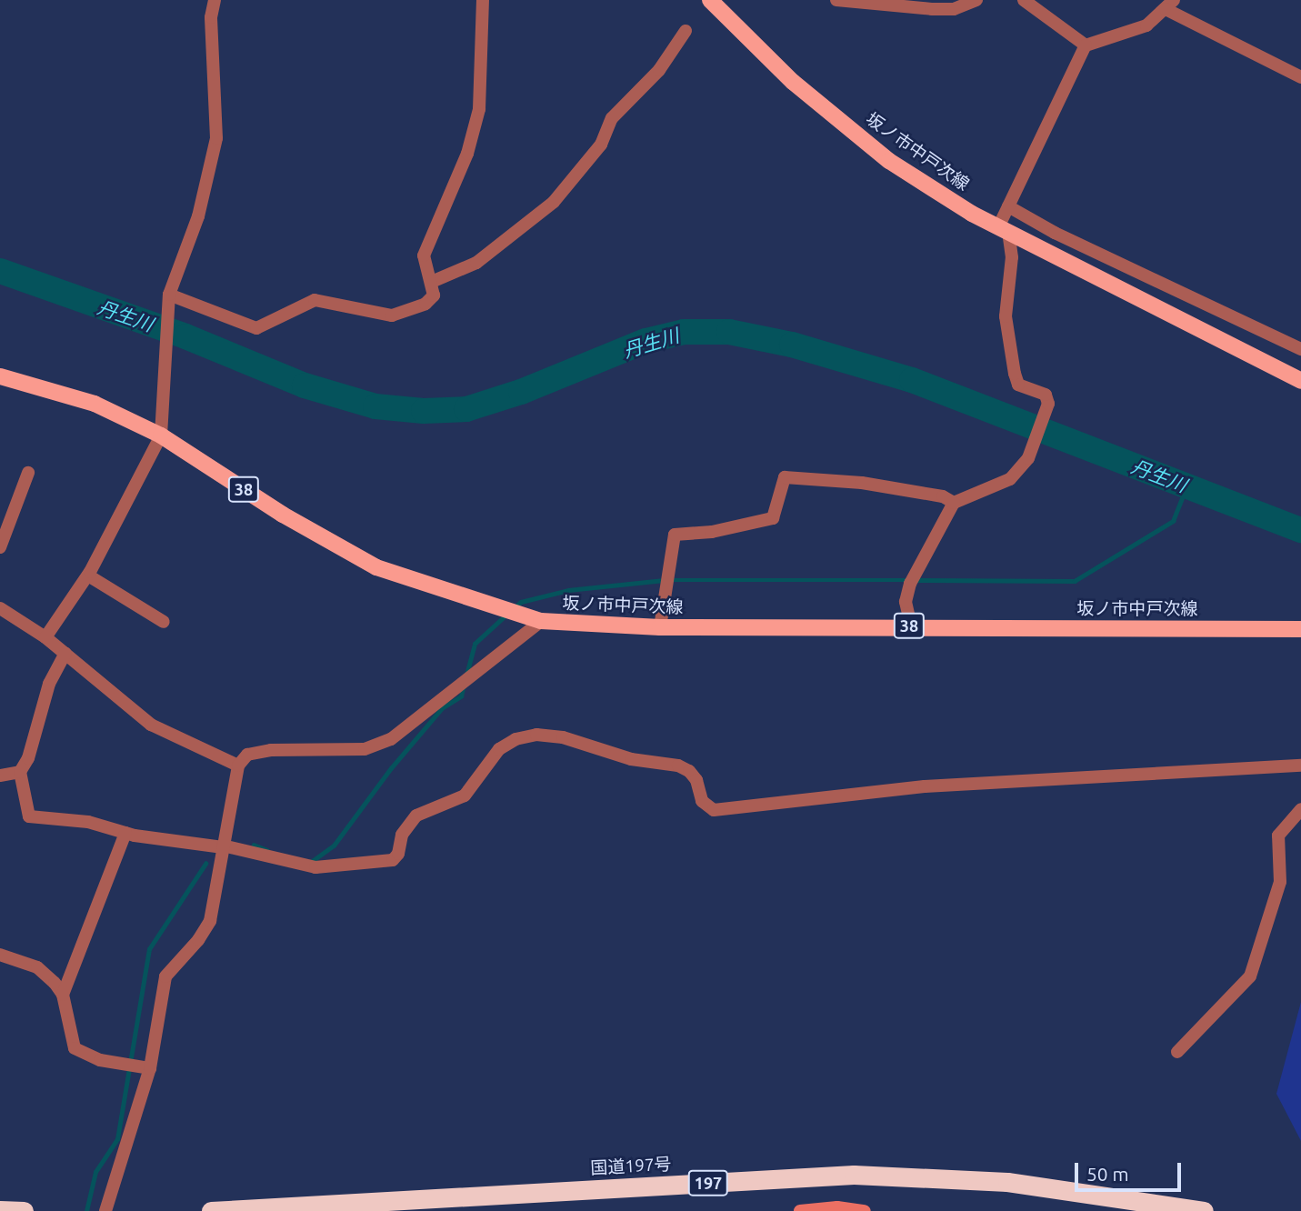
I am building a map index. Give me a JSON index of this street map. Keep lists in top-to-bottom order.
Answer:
{
  "streets": {
    "highway": ["国道197号", "197"],
    "main road": ["坂ノ市中戸次線", "38"]
  },
  "water": ["丹生川"],
  "scale_bar": "50 m"
}
